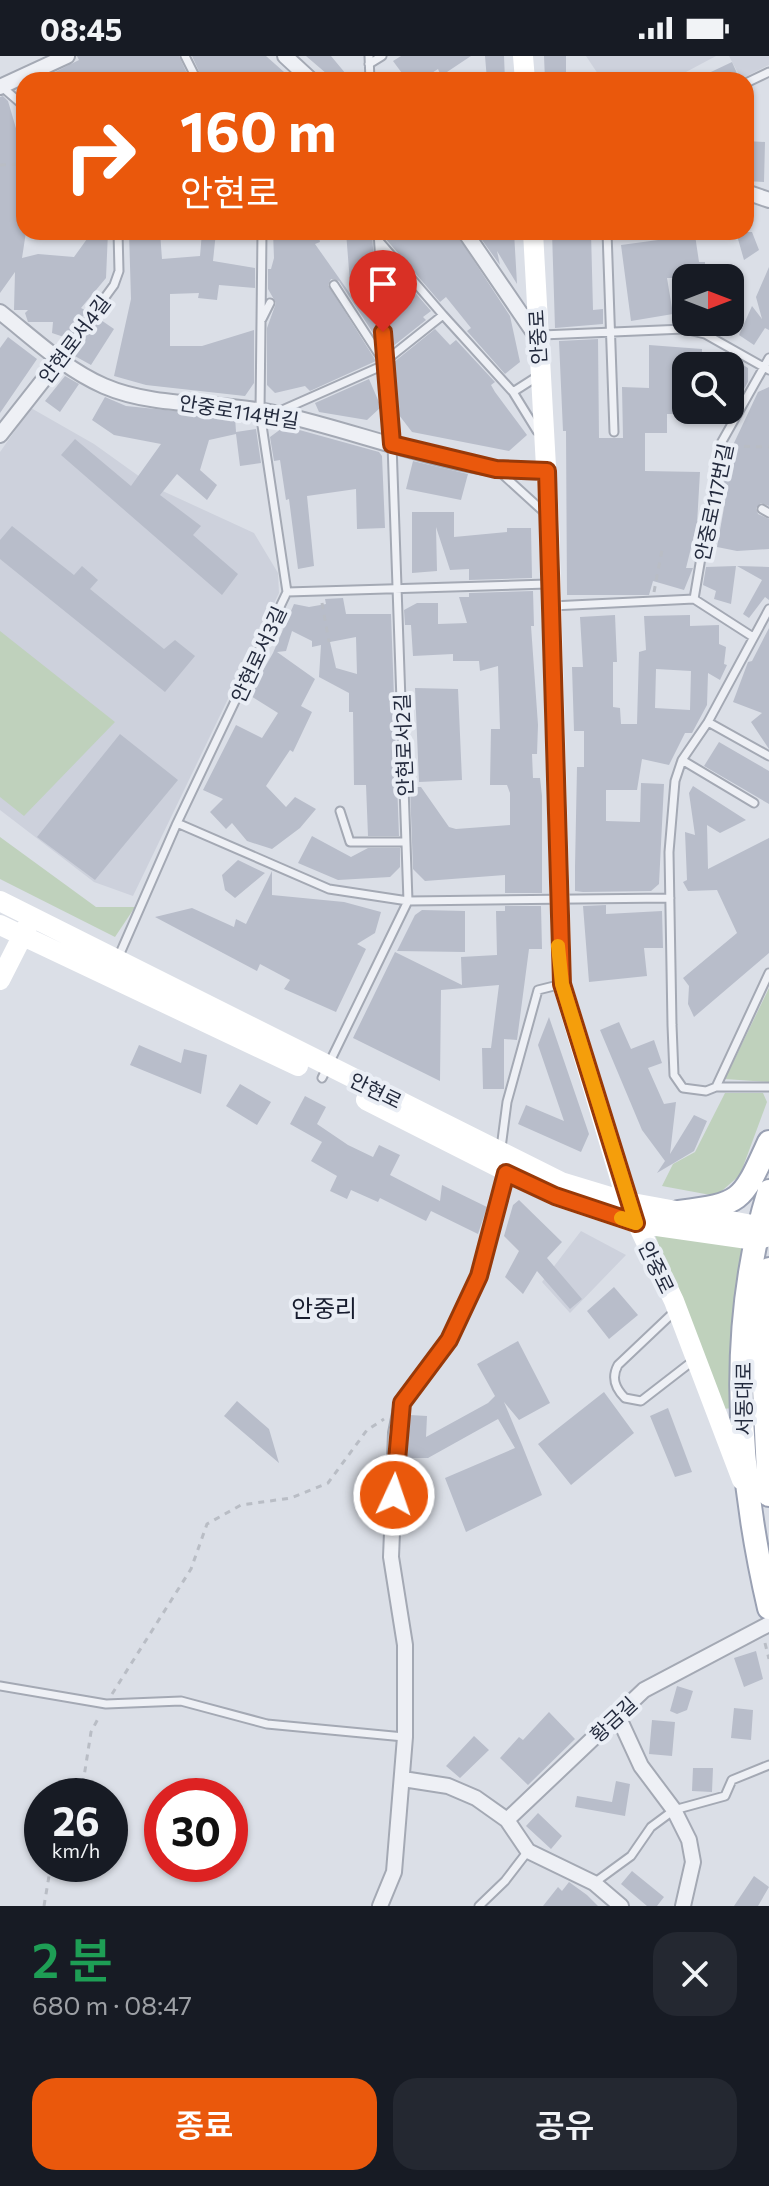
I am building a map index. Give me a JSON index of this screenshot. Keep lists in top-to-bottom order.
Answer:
{
  "streets": {
    "main road": ["서동대로"],
    "street": [
      "안중로",
      "안현로서4길",
      "안중로114번길",
      "안현로",
      "황금길"
    ],
    "lane": ["안중로117번길", "안현로서3길", "안현로서2길"]
  },
  "crossings": [
    ["안중로", "안중로114번길"],
    ["안중로", "안중로117번길"],
    ["안중로", "안현로"],
    ["안중로", "서동대로"],
    ["안현로서4길", "안중로114번길"],
    ["안중로114번길", "안현로서3길"],
    ["안중로114번길", "안현로서2길"],
    ["안현로서3길", "안현로"],
    ["안현로서2길", "안현로"],
    ["안현로", "서동대로"]
  ],
  "districts": ["안중리"],
  "north": "right",
  "page": {
    "status": "08:45",
    "turn": ["160 m", "안현로"],
    "speed": "26 km/h",
    "limit": "30",
    "heading": ["2 분", "680 m · 08:47"],
    "buttons": ["종료", "공유"]
  }
}
